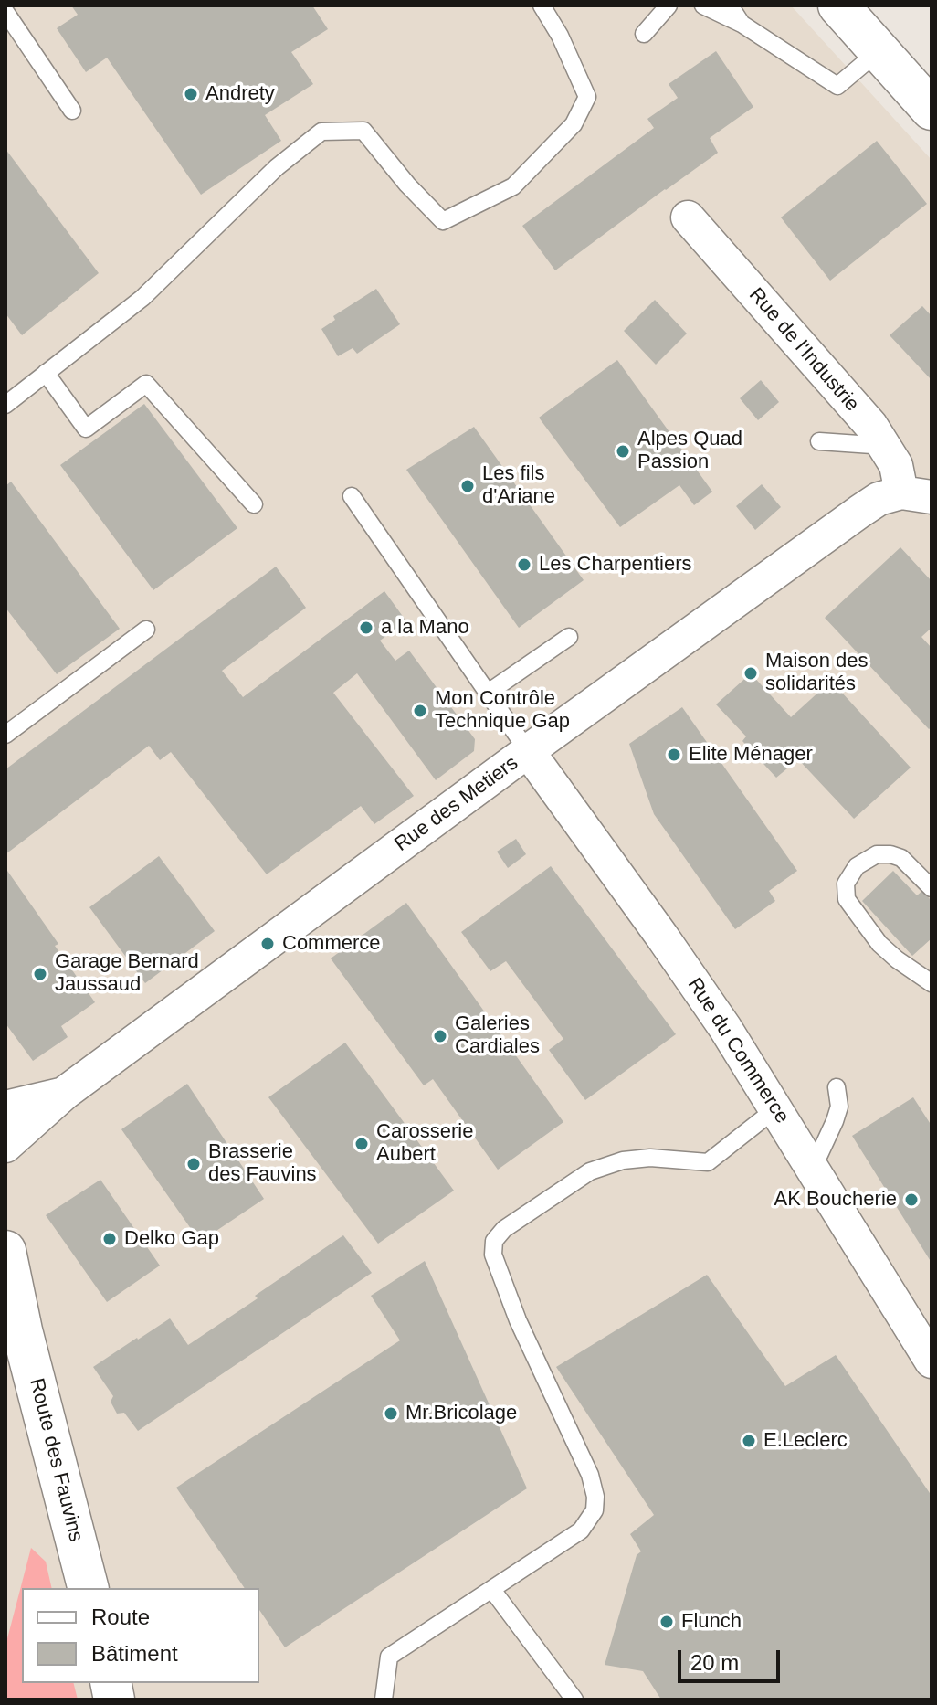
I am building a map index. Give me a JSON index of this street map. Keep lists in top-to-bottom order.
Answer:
{
  "streets": {
    "street": [
      "Rue de l'Industrie",
      "Rue des Metiers",
      "Rue du Commerce",
      "Route des Fauvins"
    ]
  },
  "crossings": [
    ["Rue de l'Industrie", "Rue des Metiers"],
    ["Rue des Metiers", "Rue du Commerce"]
  ],
  "places": [
    "Andrety",
    "Alpes Quad Passion",
    "Les fils d'Ariane",
    "Les Charpentiers",
    "a la Mano",
    "Maison des solidarités",
    "Mon Contrôle Technique Gap",
    "Elite Ménager",
    "Commerce",
    "Garage Bernard Jaussaud",
    "Galeries Cardiales",
    "Carosserie Aubert",
    "Brasserie des Fauvins",
    "AK Boucherie",
    "Delko Gap",
    "Mr.Bricolage",
    "E.Leclerc",
    "Flunch"
  ],
  "legend": ["Route", "Bâtiment"],
  "scale_bar": "20 m"
}
